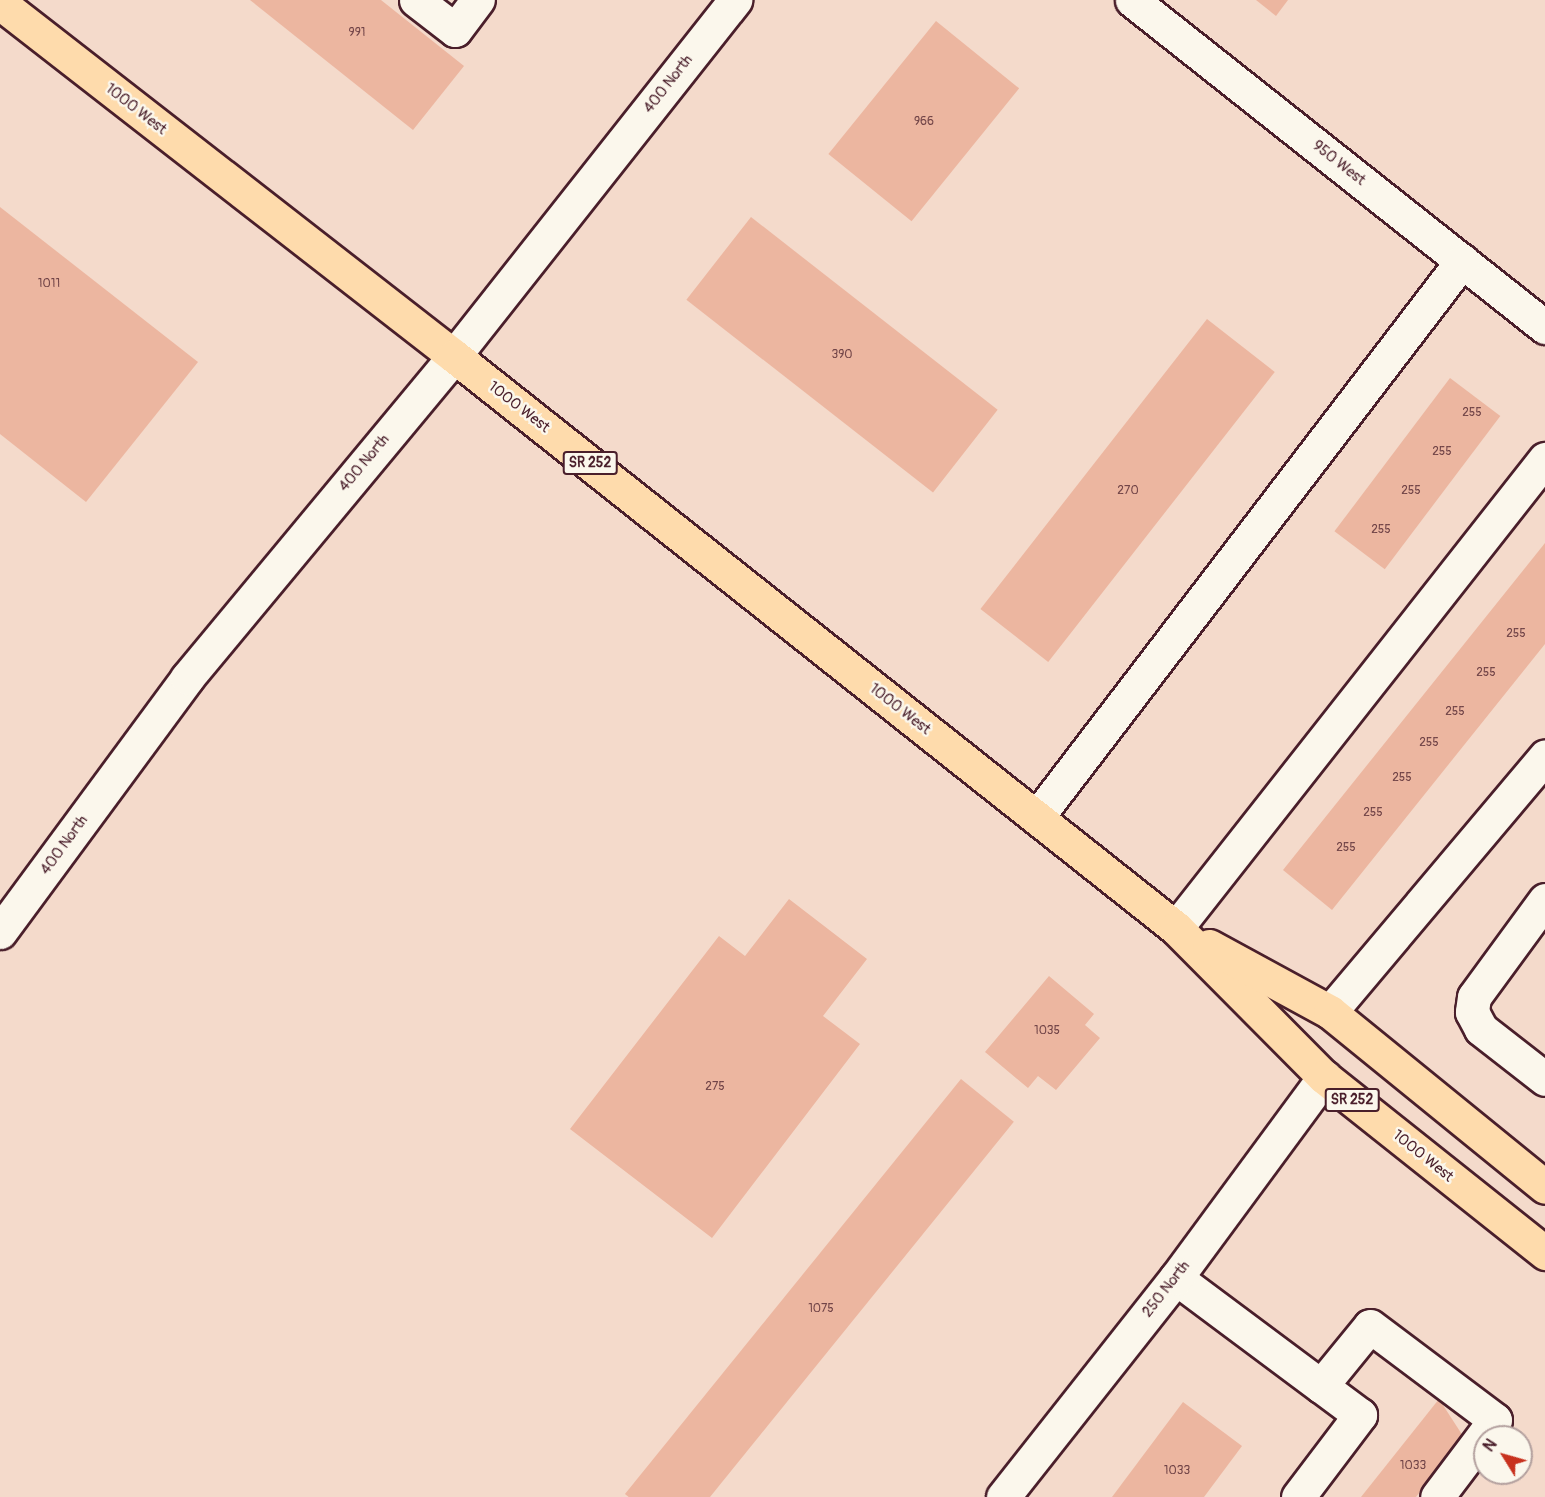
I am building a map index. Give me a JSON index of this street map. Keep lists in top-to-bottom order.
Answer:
{
  "streets": {
    "main road": ["1000 West", "SR 252"],
    "street": ["400 North", "950 West", "250 North"]
  },
  "crossings": [
    ["400 North", "1000 West"],
    ["1000 West", "250 North"]
  ],
  "house_numbers": [
    "991",
    "966",
    "1011",
    "390",
    "255",
    "255",
    "270",
    "255",
    "255",
    "255",
    "255",
    "255",
    "255",
    "255",
    "255",
    "255",
    "1035",
    "275",
    "1075",
    "1033",
    "1033"
  ],
  "north": "top left"
}
